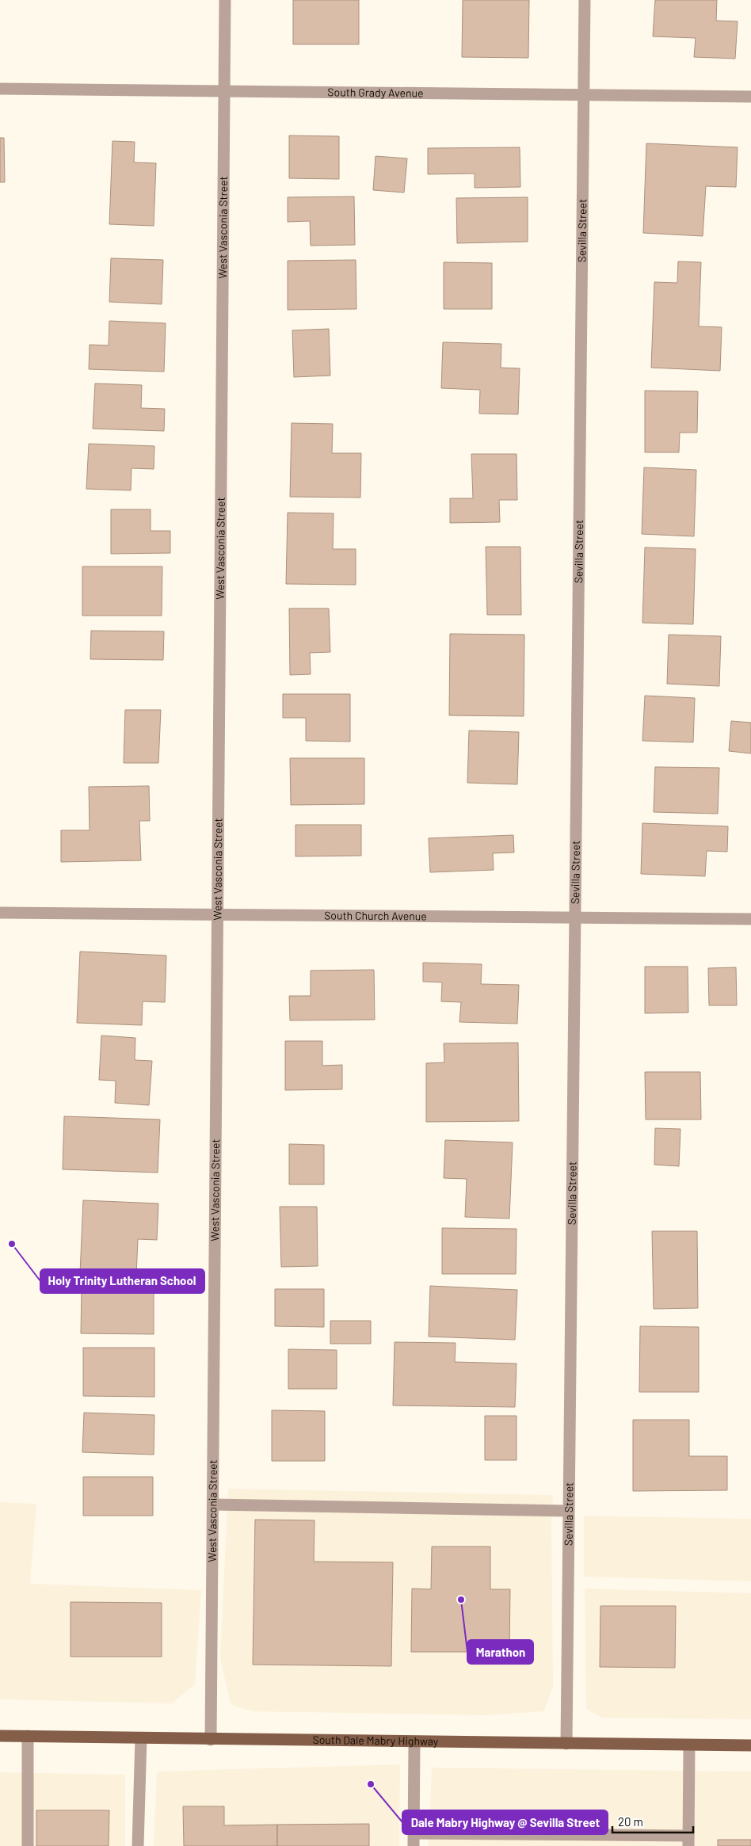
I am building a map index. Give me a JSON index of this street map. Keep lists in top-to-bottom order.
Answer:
{
  "streets": {
    "main road": ["South Dale Mabry Highway"],
    "street": [
      "South Grady Avenue",
      "West Vasconia Street",
      "Sevilla Street",
      "South Church Avenue"
    ]
  },
  "crossings": [
    ["South Grady Avenue", "West Vasconia Street"],
    ["South Grady Avenue", "Sevilla Street"],
    ["West Vasconia Street", "South Church Avenue"],
    ["West Vasconia Street", "South Dale Mabry Highway"],
    ["Sevilla Street", "South Church Avenue"],
    ["Sevilla Street", "South Dale Mabry Highway"]
  ],
  "places": ["Holy Trinity Lutheran School", "Marathon", "Dale Mabry Highway @ Sevilla Street"],
  "scale_bar": "20 m"
}
